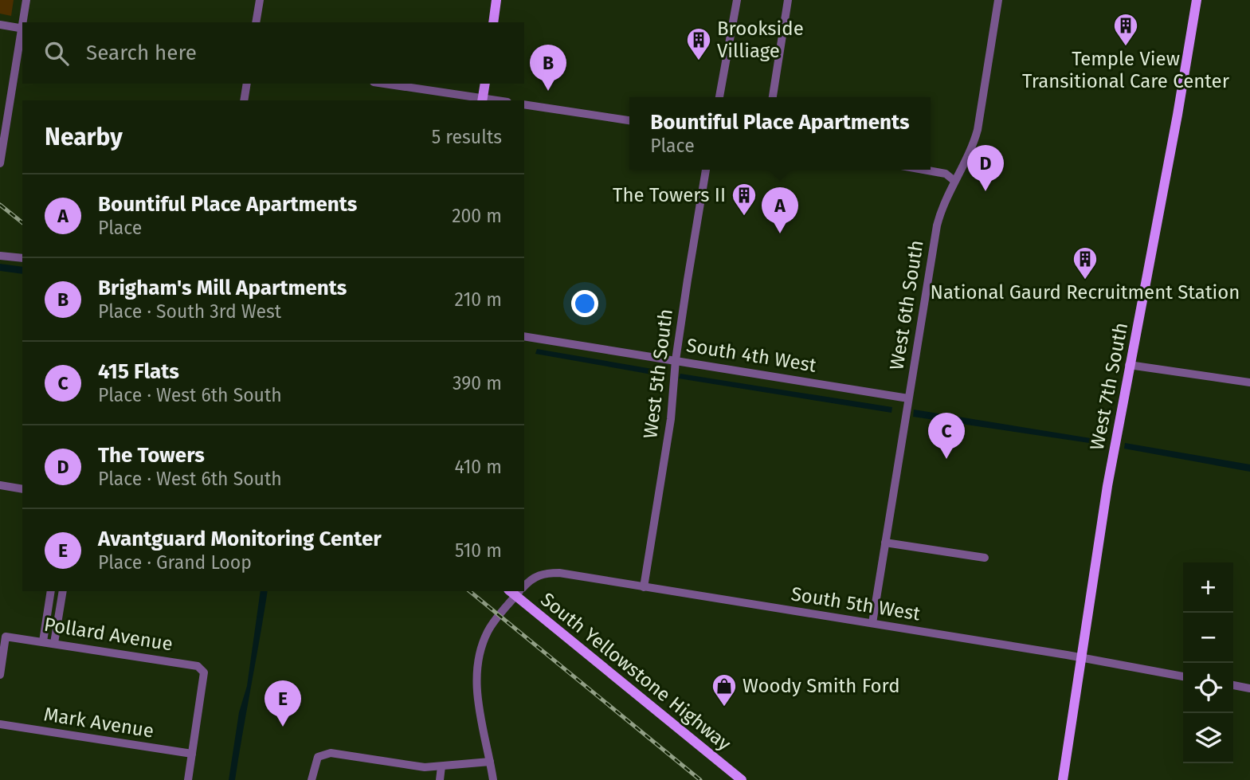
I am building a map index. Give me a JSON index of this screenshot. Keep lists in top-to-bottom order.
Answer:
{
  "streets": {
    "main road": ["West 7th South", "South Yellowstone Highway"],
    "street": [
      "West 6th South",
      "South 4th West",
      "West 5th South",
      "South 5th West",
      "Pollard Avenue",
      "Mark Avenue"
    ]
  },
  "crossings": [
    ["West 6th South", "South 4th West"],
    ["West 6th South", "South 5th West"],
    ["South 4th West", "West 5th South"],
    ["West 5th South", "South 5th West"],
    ["West 7th South", "South 5th West"],
    ["Pollard Avenue", "Mark Avenue"]
  ],
  "places": {
    "building": [
      "Temple View Transitional Care Center",
      "Brookside Villiage",
      "The Towers II",
      "National Gaurd Recruitment Station"
    ],
    "shop": ["Woody Smith Ford"]
  },
  "page": {
    "search": "Search here",
    "pins": [
      "B",
      "D",
      "A",
      "C",
      "E"
    ],
    "popup": ["Bountiful Place Apartments", "Place"],
    "heading": ["Nearby", "5 results"],
    "list": [
      {
        "mark": "A",
        "name": "Bountiful Place Apartments",
        "note": "Place",
        "value": "200 m"
      },
      {
        "mark": "B",
        "name": "Brigham's Mill Apartments",
        "note": "Place · South 3rd West",
        "value": "210 m"
      },
      {
        "mark": "C",
        "name": "415 Flats",
        "note": "Place · West 6th South",
        "value": "390 m"
      },
      {
        "mark": "D",
        "name": "The Towers",
        "note": "Place · West 6th South",
        "value": "410 m"
      },
      {
        "mark": "E",
        "name": "Avantguard Monitoring Center",
        "note": "Place · Grand Loop",
        "value": "510 m"
      }
    ],
    "map_buttons": ["+", "−"]
  }
}
